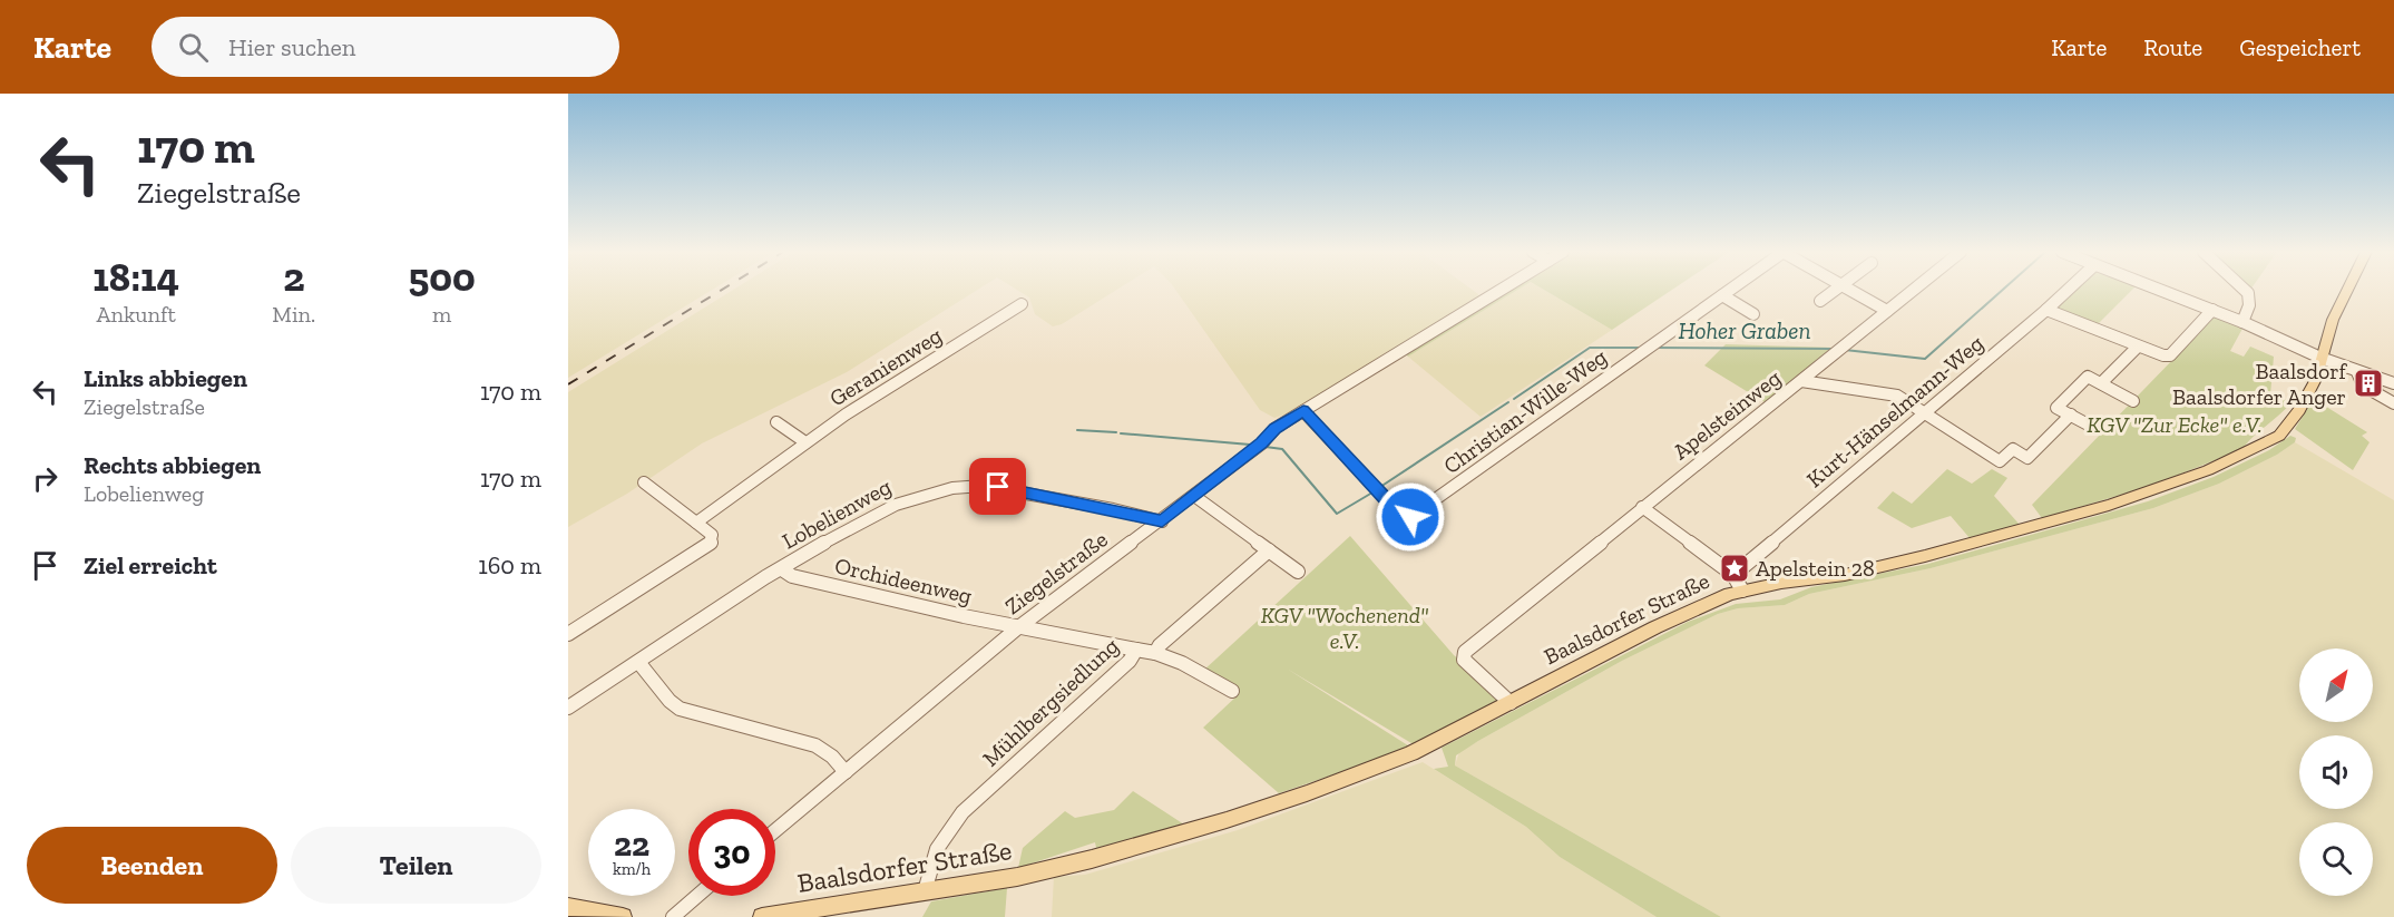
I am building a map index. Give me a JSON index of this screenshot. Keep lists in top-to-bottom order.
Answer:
{
  "streets": {
    "main road": ["Baalsdorfer Straße"],
    "street": [
      "Geranienweg",
      "Christian-Wille-Weg",
      "Kurt-Hänselmann-Weg",
      "Apelsteinweg",
      "Lobelienweg",
      "Ziegelstraße",
      "Orchideenweg",
      "Mühlbergsiedlung"
    ]
  },
  "crossings": [
    ["Christian-Wille-Weg", "Ziegelstraße"],
    ["Apelsteinweg", "Baalsdorfer Straße"],
    ["Lobelienweg", "Ziegelstraße"],
    ["Lobelienweg", "Orchideenweg"],
    ["Ziegelstraße", "Orchideenweg"],
    ["Orchideenweg", "Mühlbergsiedlung"],
    ["Baalsdorfer Straße", "Mühlbergsiedlung"]
  ],
  "water": ["Hoher Graben"],
  "parks": ["KGV \"Zur Ecke\" e.V.", "KGV \"Wochenend\" e.V."],
  "places": {
    "building": ["Baalsdorf Baalsdorfer Anger"],
    "place": ["Apelstein 28"]
  },
  "north": "top right",
  "page": {
    "header": "Karte",
    "search": "Hier suchen",
    "nav": ["Karte", "Route", "Gespeichert"],
    "turn": ["170 m", "Ziegelstraße"],
    "eta": [
      "18:14",
      "Ankunft",
      "2",
      "Min.",
      "500",
      "m"
    ],
    "list": [
      {
        "name": "Links abbiegen",
        "note": "Ziegelstraße",
        "value": "170 m"
      },
      {
        "name": "Rechts abbiegen",
        "note": "Lobelienweg",
        "value": "170 m"
      },
      {
        "name": "Ziel erreicht",
        "value": "160 m"
      }
    ],
    "speed": "22 km/h",
    "limit": "30",
    "buttons": ["Beenden", "Teilen"]
  }
}
